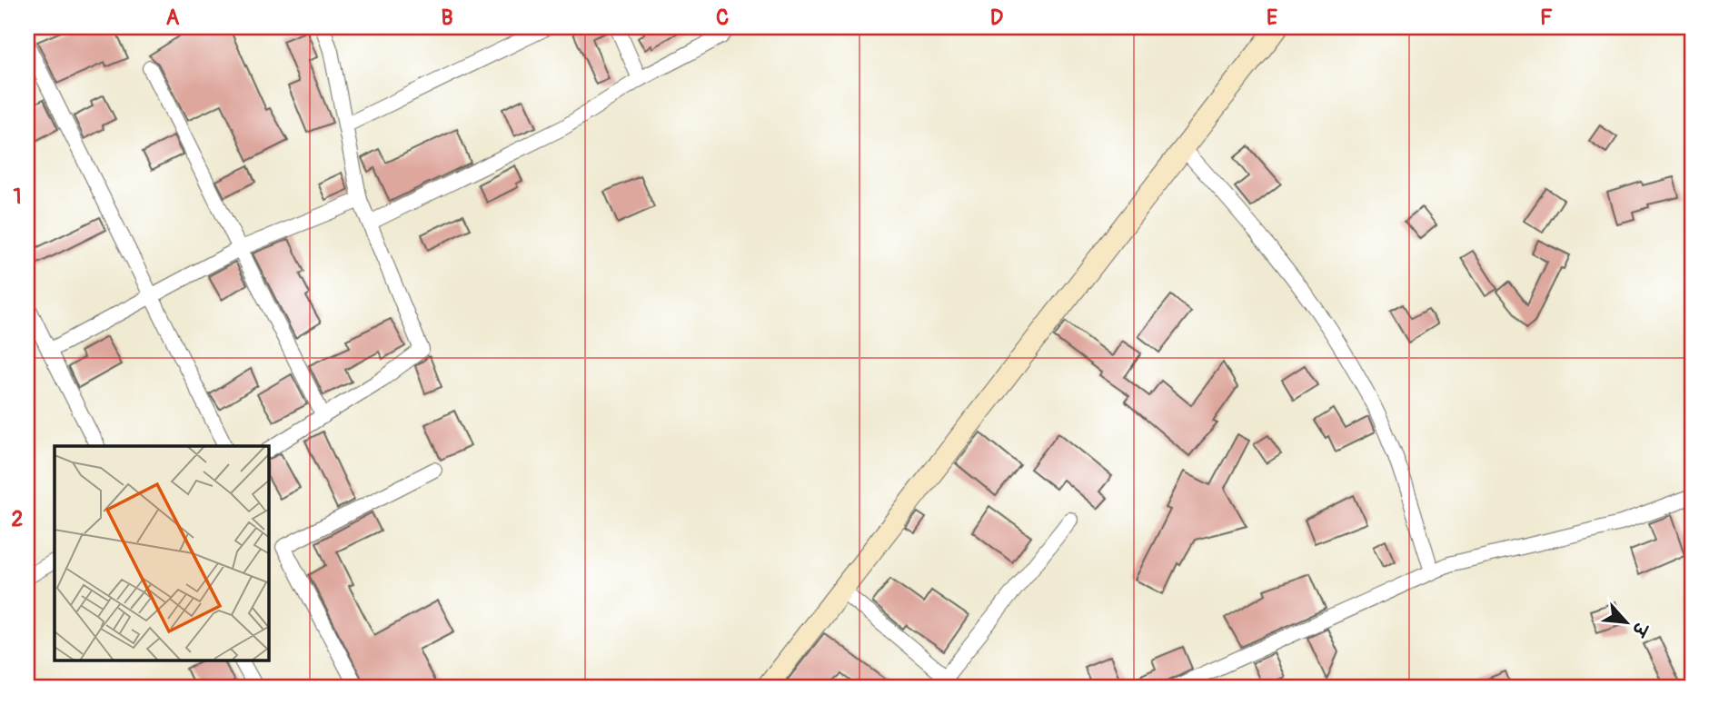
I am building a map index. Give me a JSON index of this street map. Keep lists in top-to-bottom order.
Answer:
{
  "north": "bottom right",
  "grid": {
    "columns": [
      "A",
      "B",
      "C",
      "D",
      "E",
      "F"
    ],
    "rows": ["1", "2"]
  }
}
